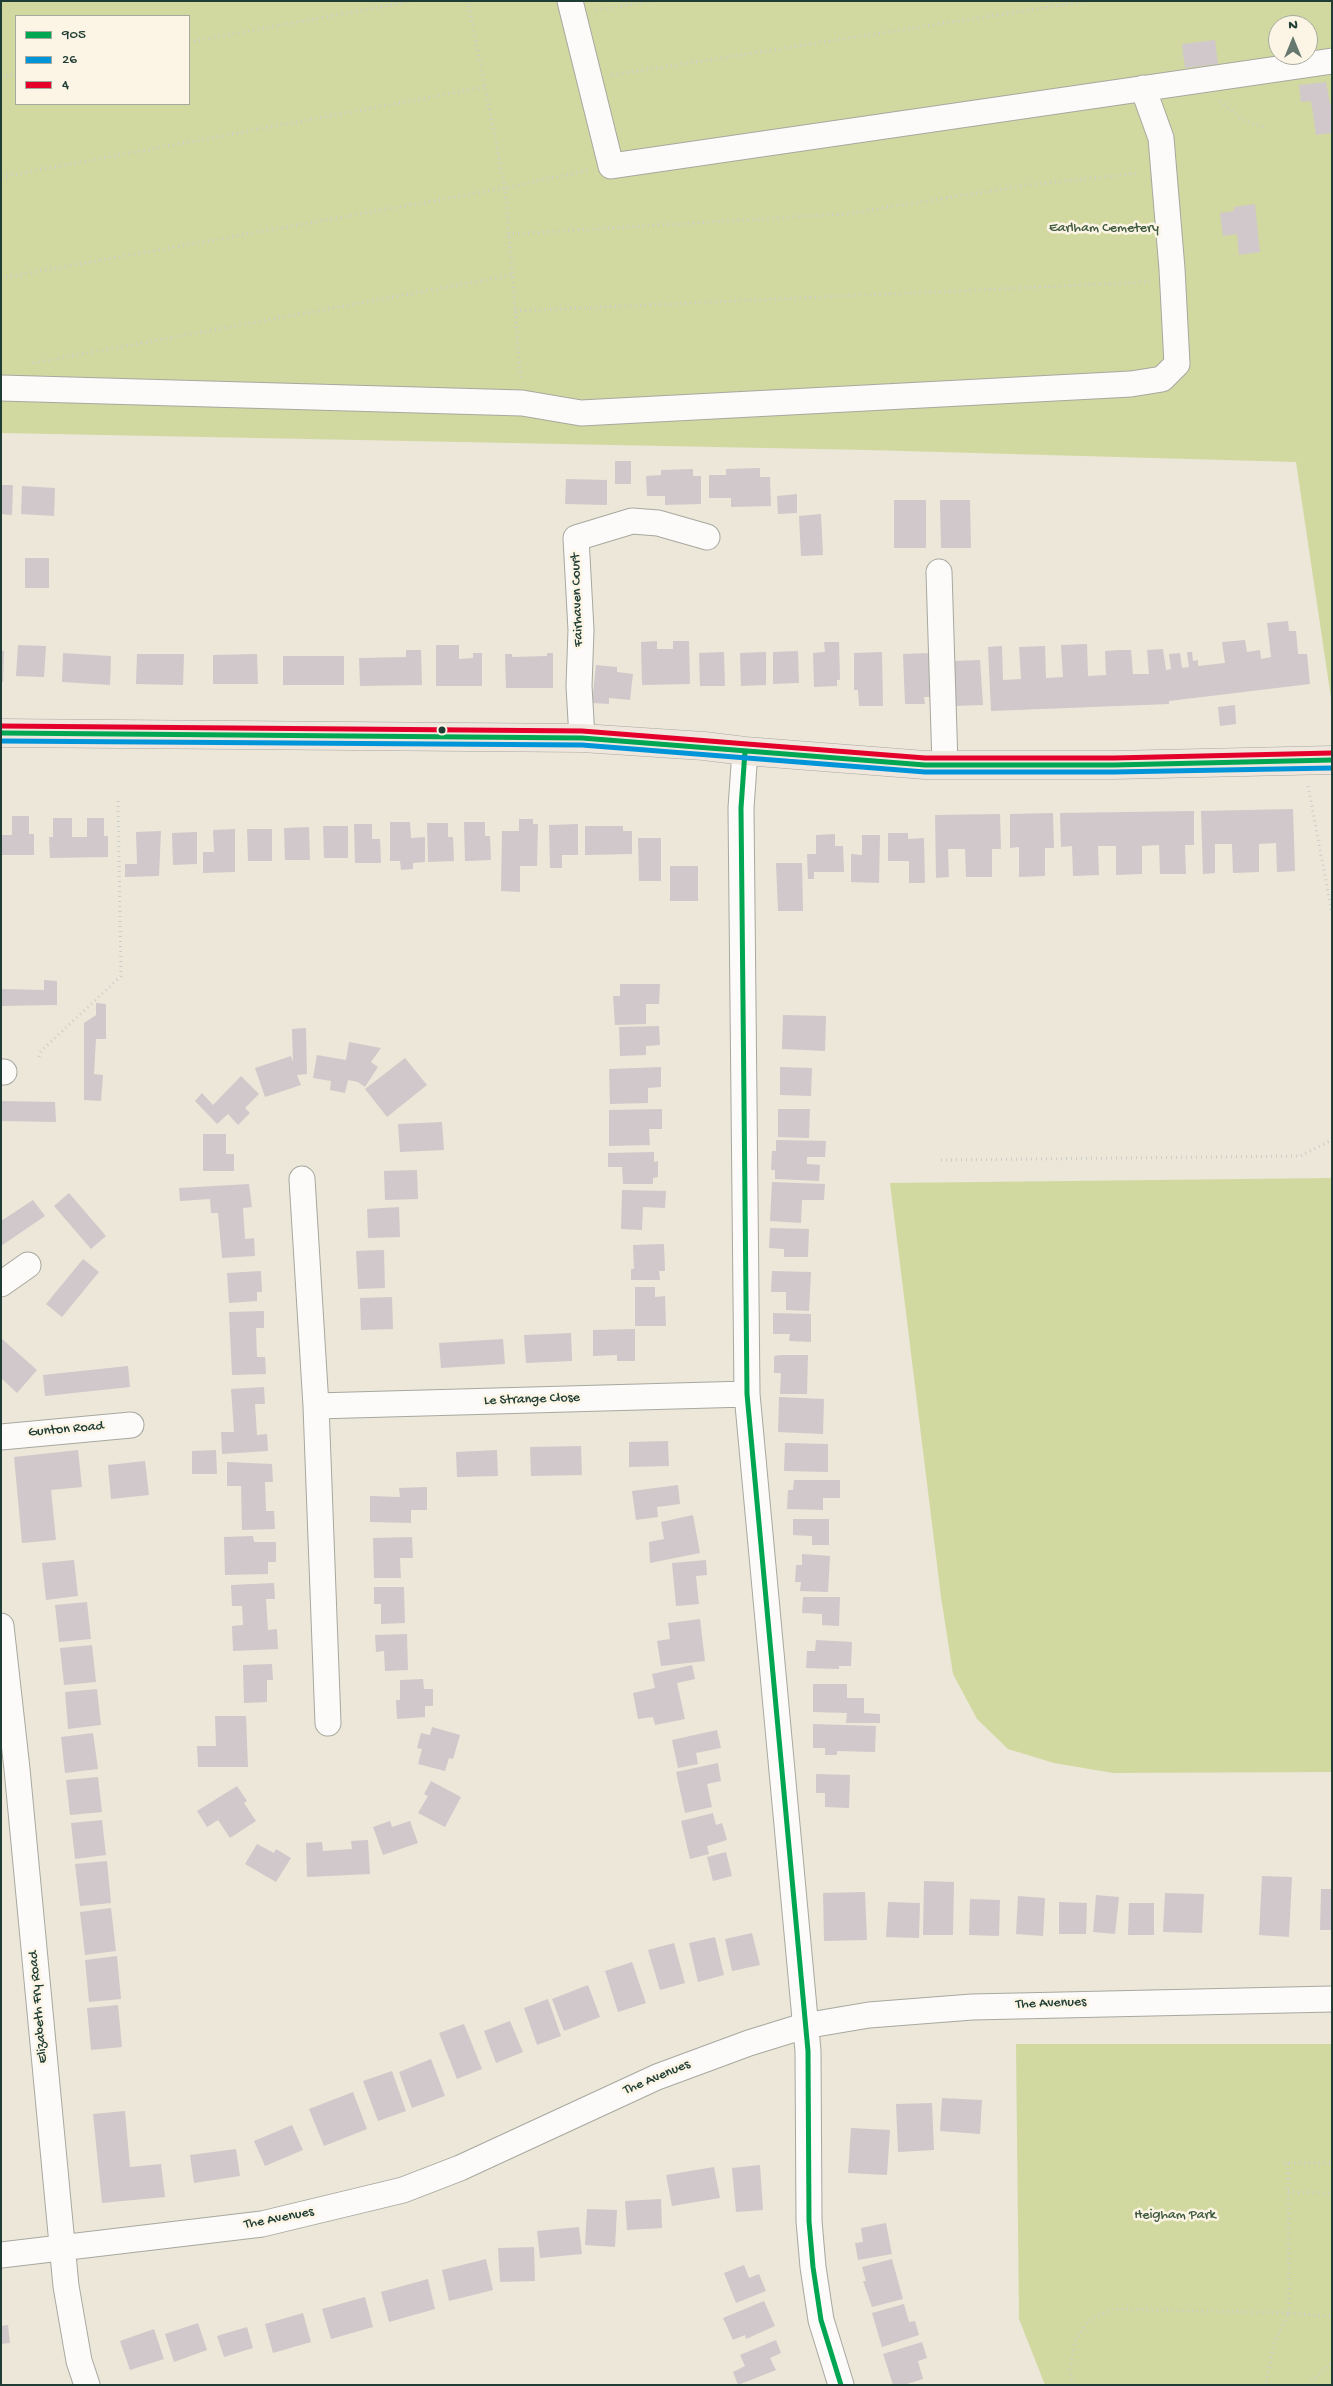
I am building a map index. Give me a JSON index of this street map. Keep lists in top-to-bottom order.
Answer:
{
  "streets": {
    "street": [
      "Fairhaven Court",
      "Le Strange Close",
      "Gunton Road",
      "The Avenues",
      "Elizabeth Fry Road"
    ]
  },
  "crossings": [
    ["The Avenues", "Elizabeth Fry Road"]
  ],
  "parks": ["Earlham Cemetery", "Heigham Park"],
  "lines": ["transit line 4", "transit line 905", "transit line 26"],
  "legend": ["905", "26", "4"],
  "north": "top"
}
